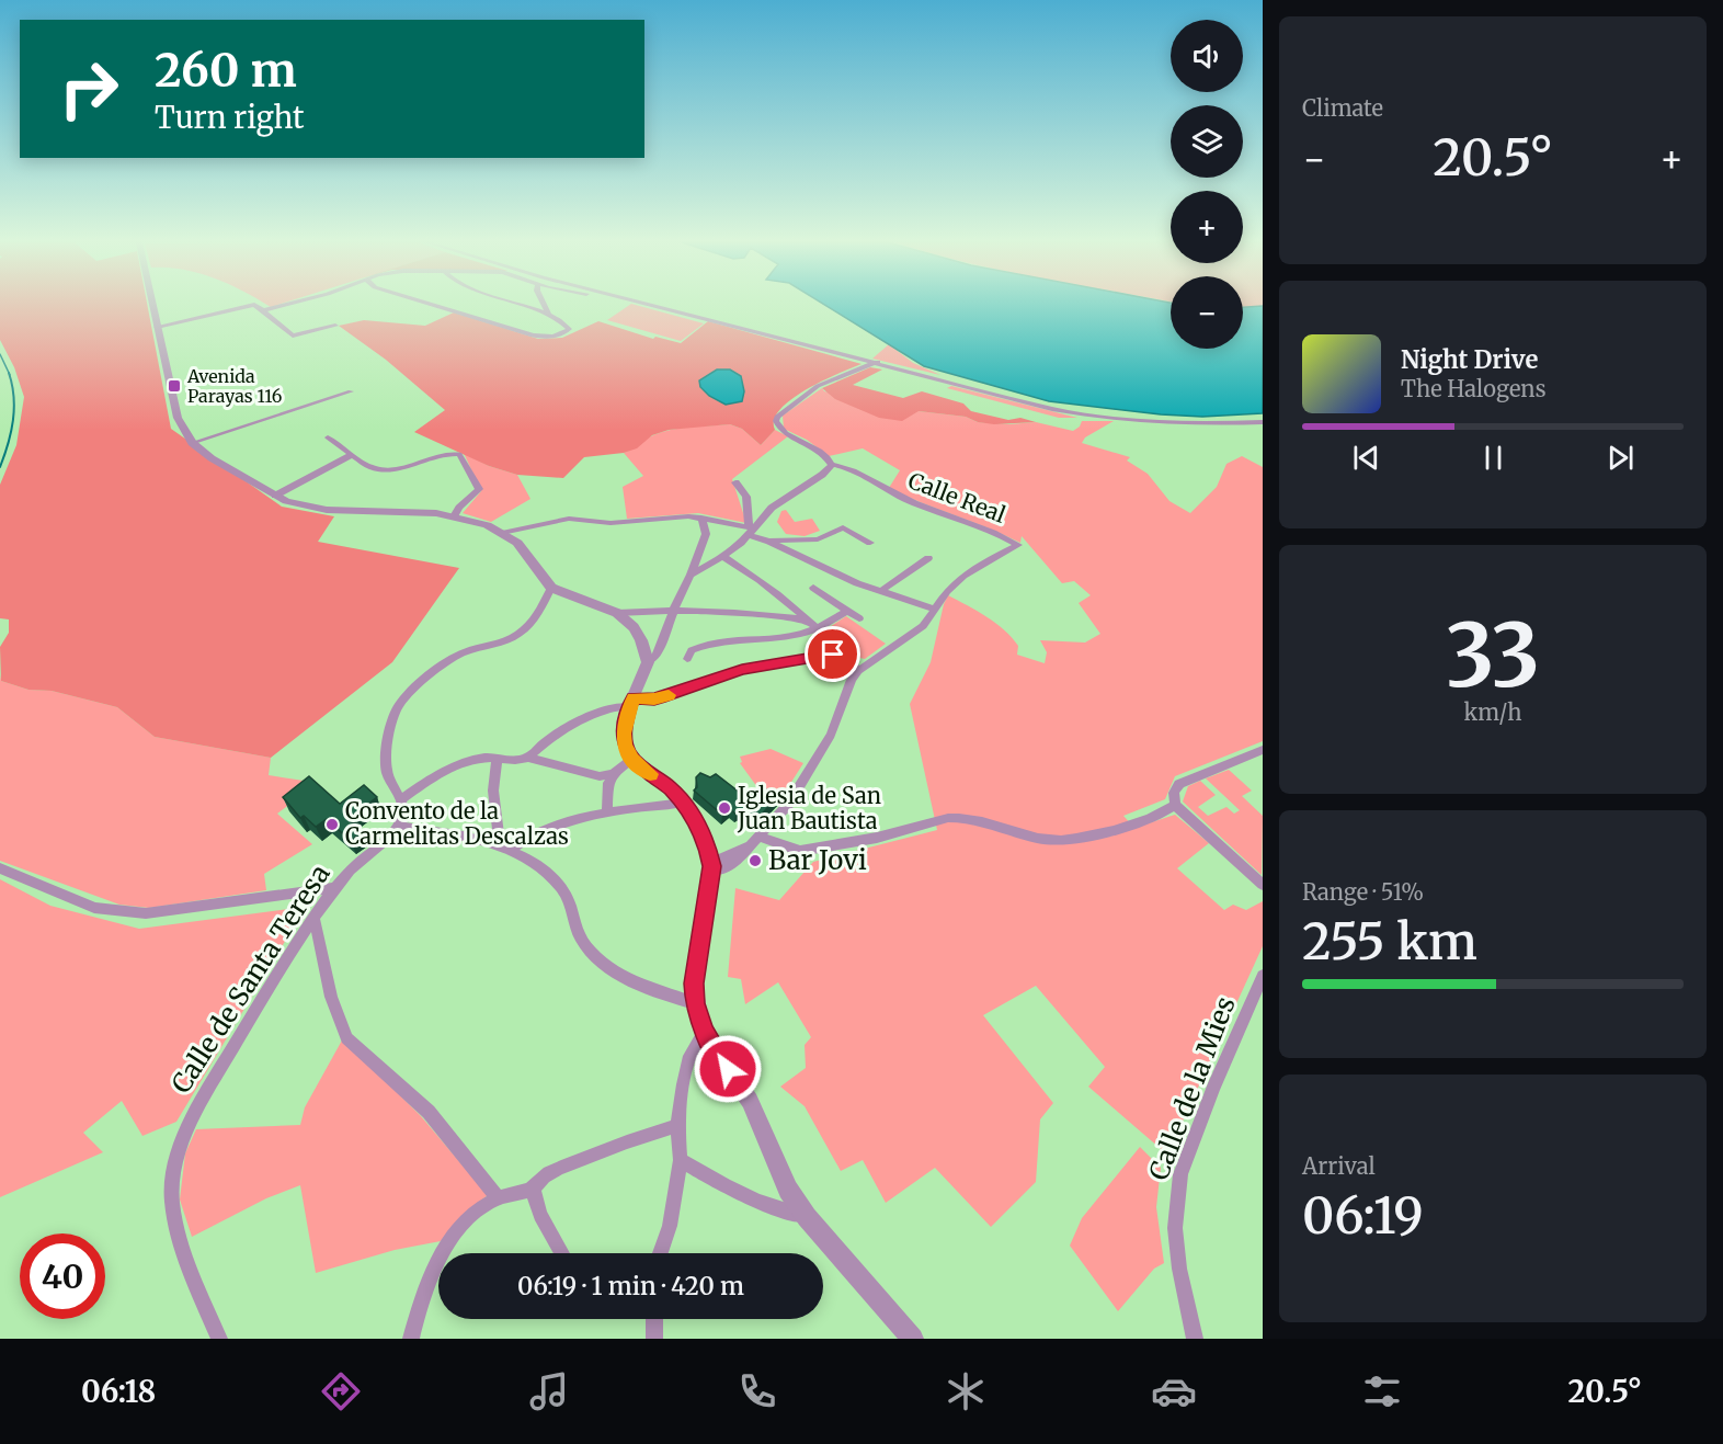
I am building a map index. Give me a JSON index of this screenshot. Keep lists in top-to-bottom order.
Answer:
{
  "streets": {
    "street": ["Calle Real", "Calle de Santa Teresa", "Calle de la Mies"]
  },
  "places": {
    "transit": ["Avenida Parayas 116"],
    "other": ["Iglesia de San Juan Bautista", "Convento de la Carmelitas Descalzas", "Bar Jovi"]
  },
  "page": {
    "tile": [
      "Climate",
      ["33", "km/h"],
      ["Range · 51%", "255 km"],
      ["Arrival", "06:19"]
    ],
    "map_buttons": ["+", "−"],
    "turn": ["260 m", "Turn right"],
    "heat": ["−", "20.5°", "+"],
    "song": ["Night Drive", "The Halogens"],
    "limit": "40",
    "trip": "06:19 · 1 min · 420 m",
    "tabs": ["06:18", "20.5°"]
  }
}
